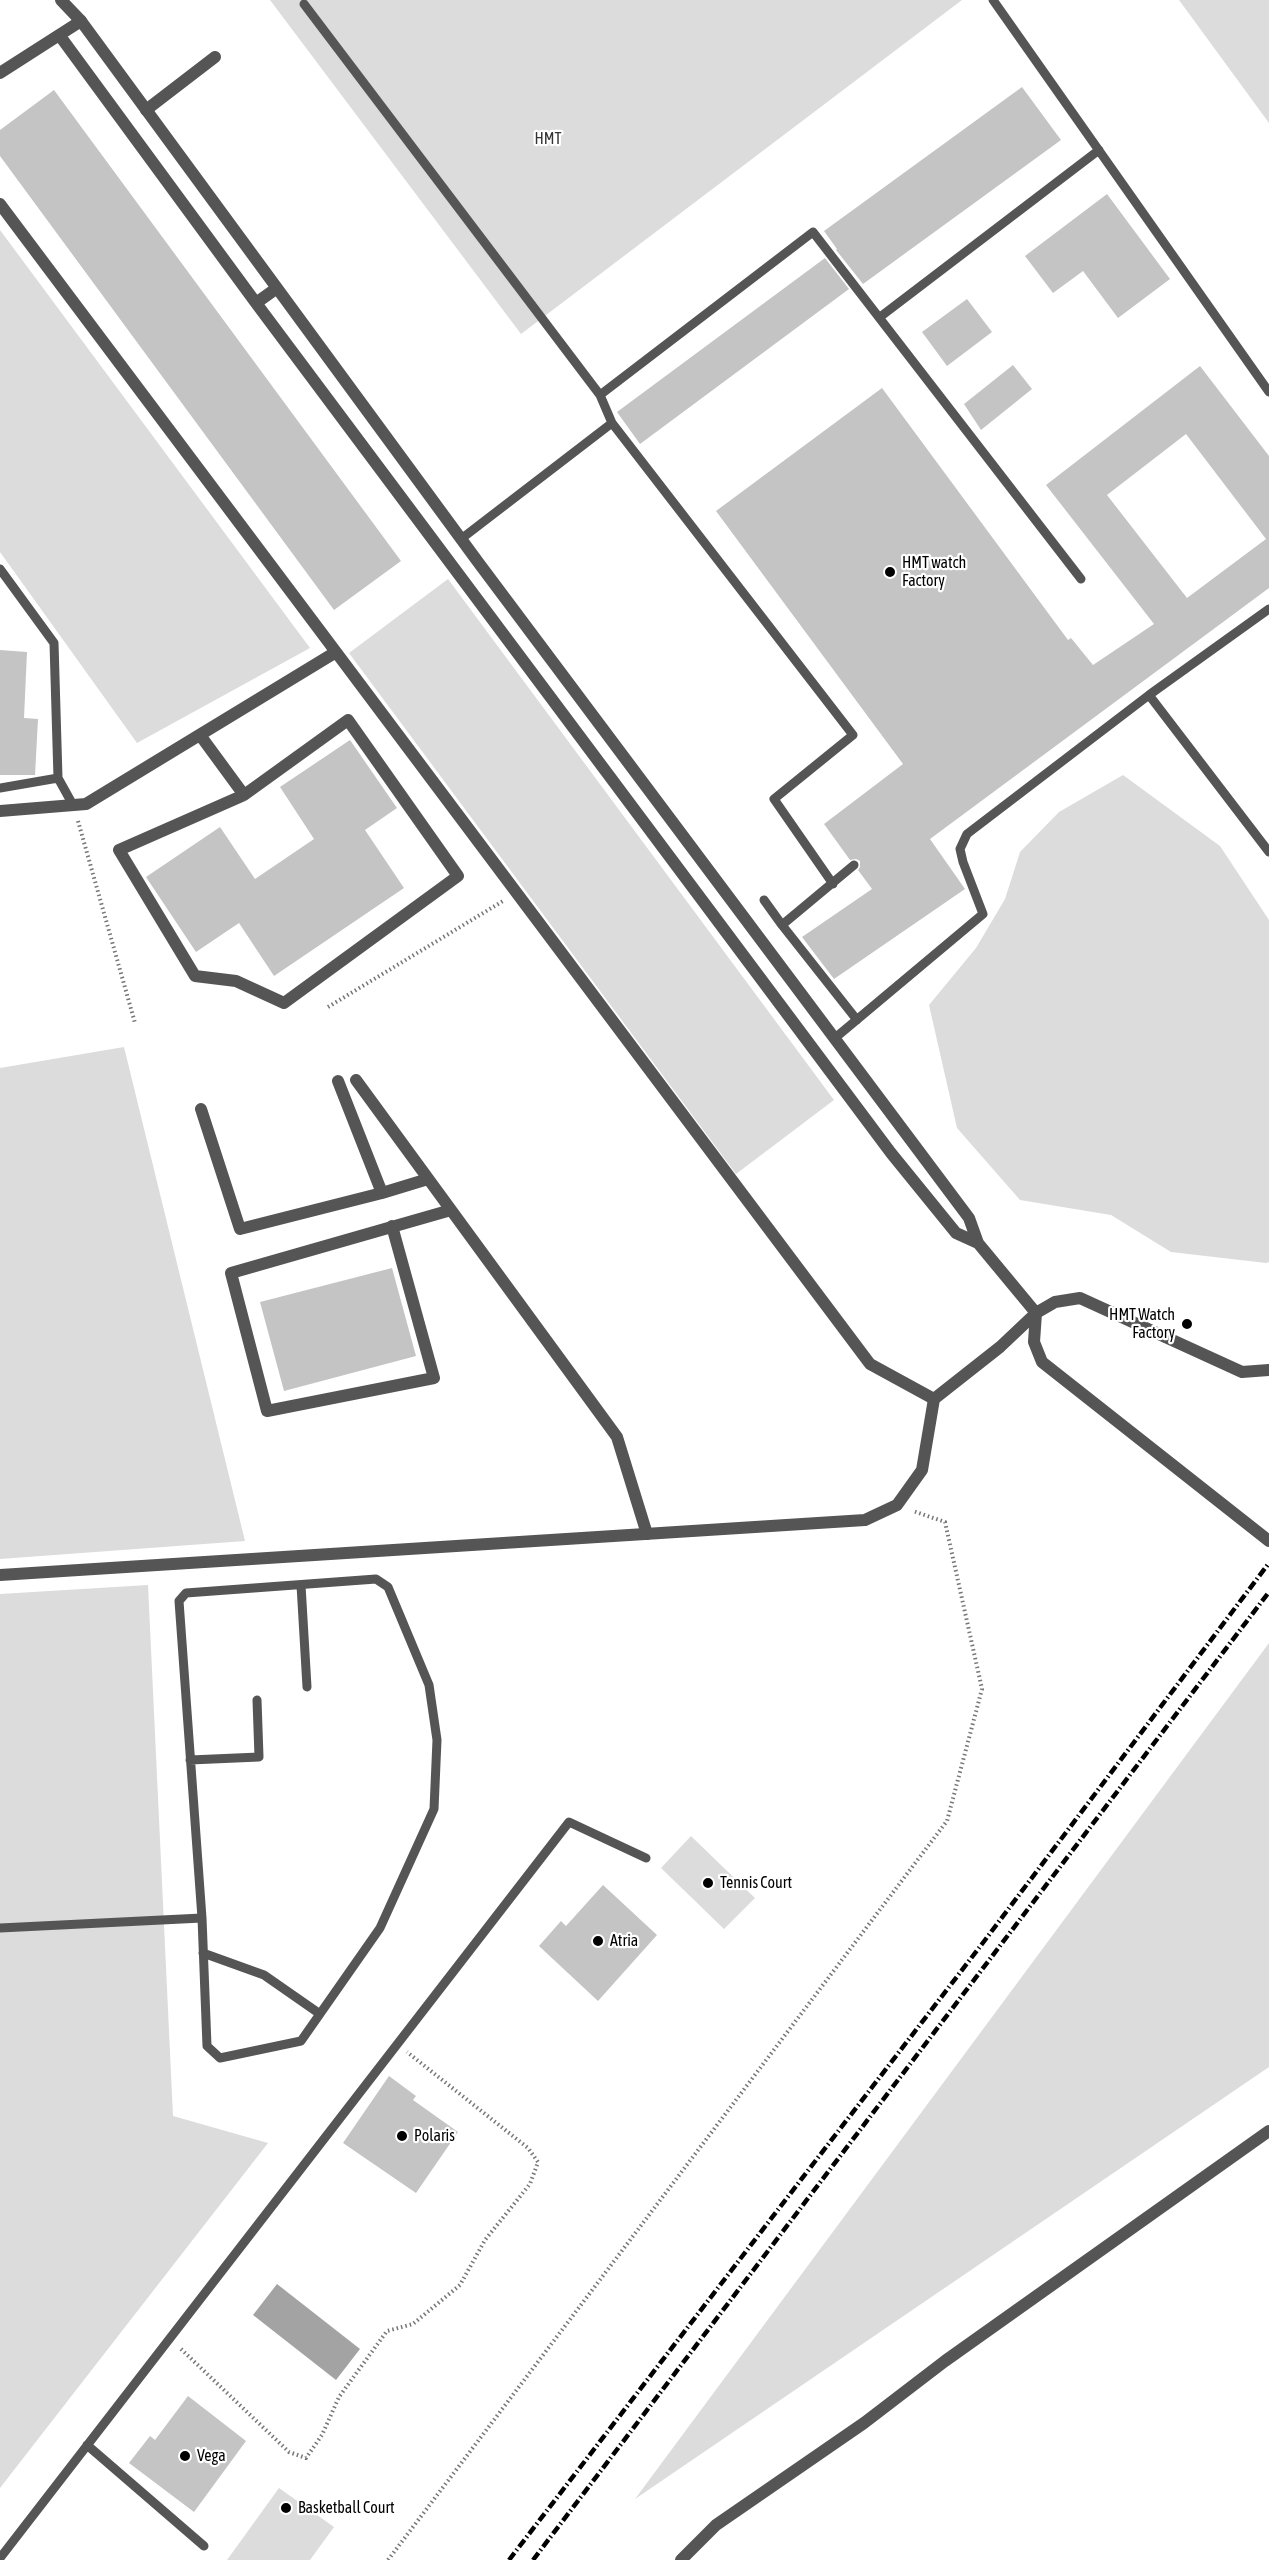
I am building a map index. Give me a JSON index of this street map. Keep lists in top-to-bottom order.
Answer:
{
  "parks": ["HMT"],
  "places": [
    "HMT watch Factory",
    "HMT Watch Factory",
    "Tennis Court",
    "Atria",
    "Polaris",
    "Vega",
    "Basketball Court"
  ]
}
